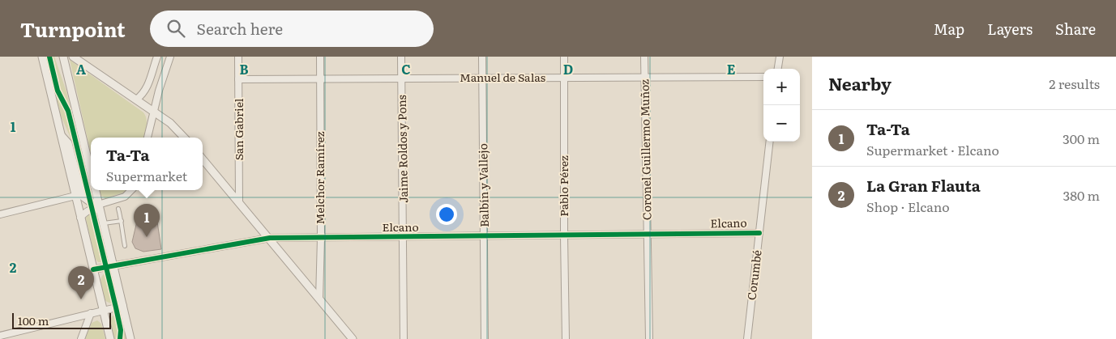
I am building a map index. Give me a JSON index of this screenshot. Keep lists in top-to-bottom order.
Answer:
{
  "streets": {
    "street": [
      "Manuel de Salas",
      "San Gabriel",
      "Jaime Roldos y Pons",
      "Coronel Guillermo Muñoz",
      "Melchor Ramírez",
      "Balbín y Vallejo",
      "Pablo Pérez",
      "Elcano",
      "Corumbé"
    ]
  },
  "crossings": [
    ["Manuel de Salas", "San Gabriel"],
    ["Manuel de Salas", "Jaime Roldos y Pons"],
    ["Manuel de Salas", "Coronel Guillermo Muñoz"],
    ["Manuel de Salas", "Melchor Ramírez"],
    ["Manuel de Salas", "Balbín y Vallejo"],
    ["Manuel de Salas", "Pablo Pérez"],
    ["Jaime Roldos y Pons", "Elcano"],
    ["Coronel Guillermo Muñoz", "Elcano"],
    ["Melchor Ramírez", "Elcano"],
    ["Balbín y Vallejo", "Elcano"],
    ["Pablo Pérez", "Elcano"],
    ["Elcano", "Corumbé"]
  ],
  "scale_bar": "100 m",
  "page": {
    "header": "Turnpoint",
    "search": "Search here",
    "nav": ["Map", "Layers", "Share"],
    "heading": ["Nearby", "2 results"],
    "map_buttons": ["+", "−"],
    "list": [
      {
        "mark": "1",
        "name": "Ta-Ta",
        "note": "Supermarket · Elcano",
        "value": "300 m"
      },
      {
        "mark": "2",
        "name": "La Gran Flauta",
        "note": "Shop · Elcano",
        "value": "380 m"
      }
    ],
    "popup": ["Ta-Ta", "Supermarket"],
    "pins": ["1", "2"],
    "scale": "100 m"
  },
  "grid": {
    "columns": [
      "A",
      "B",
      "C",
      "D",
      "E"
    ],
    "rows": ["1", "2"]
  }
}
